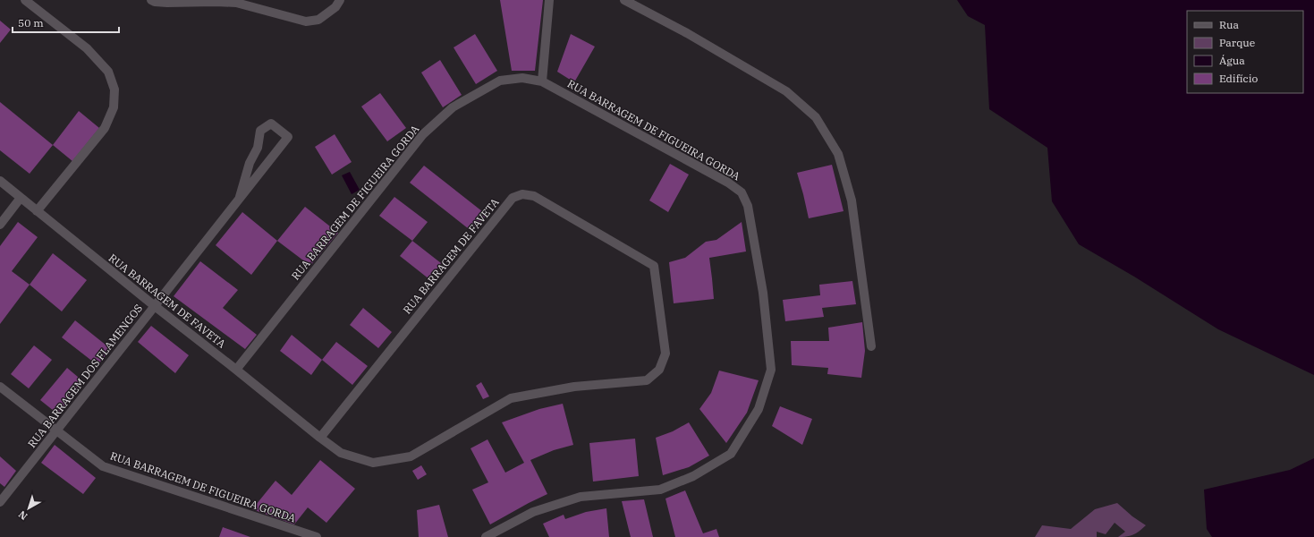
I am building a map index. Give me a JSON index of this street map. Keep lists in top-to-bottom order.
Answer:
{
  "streets": {
    "street": ["RUA BARRAGEM DE FIGUEIRA GORDA", "RUA BARRAGEM DE FAVETA", "RUA BARRAGEM DOS FLAMENGOS"]
  },
  "crossings": [
    ["RUA BARRAGEM DE FIGUEIRA GORDA", "RUA BARRAGEM DE FAVETA"],
    ["RUA BARRAGEM DE FIGUEIRA GORDA", "RUA BARRAGEM DOS FLAMENGOS"],
    ["RUA BARRAGEM DE FAVETA", "RUA BARRAGEM DOS FLAMENGOS"]
  ],
  "legend": [
    "Rua",
    "Parque",
    "Água",
    "Edifício"
  ],
  "scale_bar": "50 m",
  "north": "bottom left"
}
